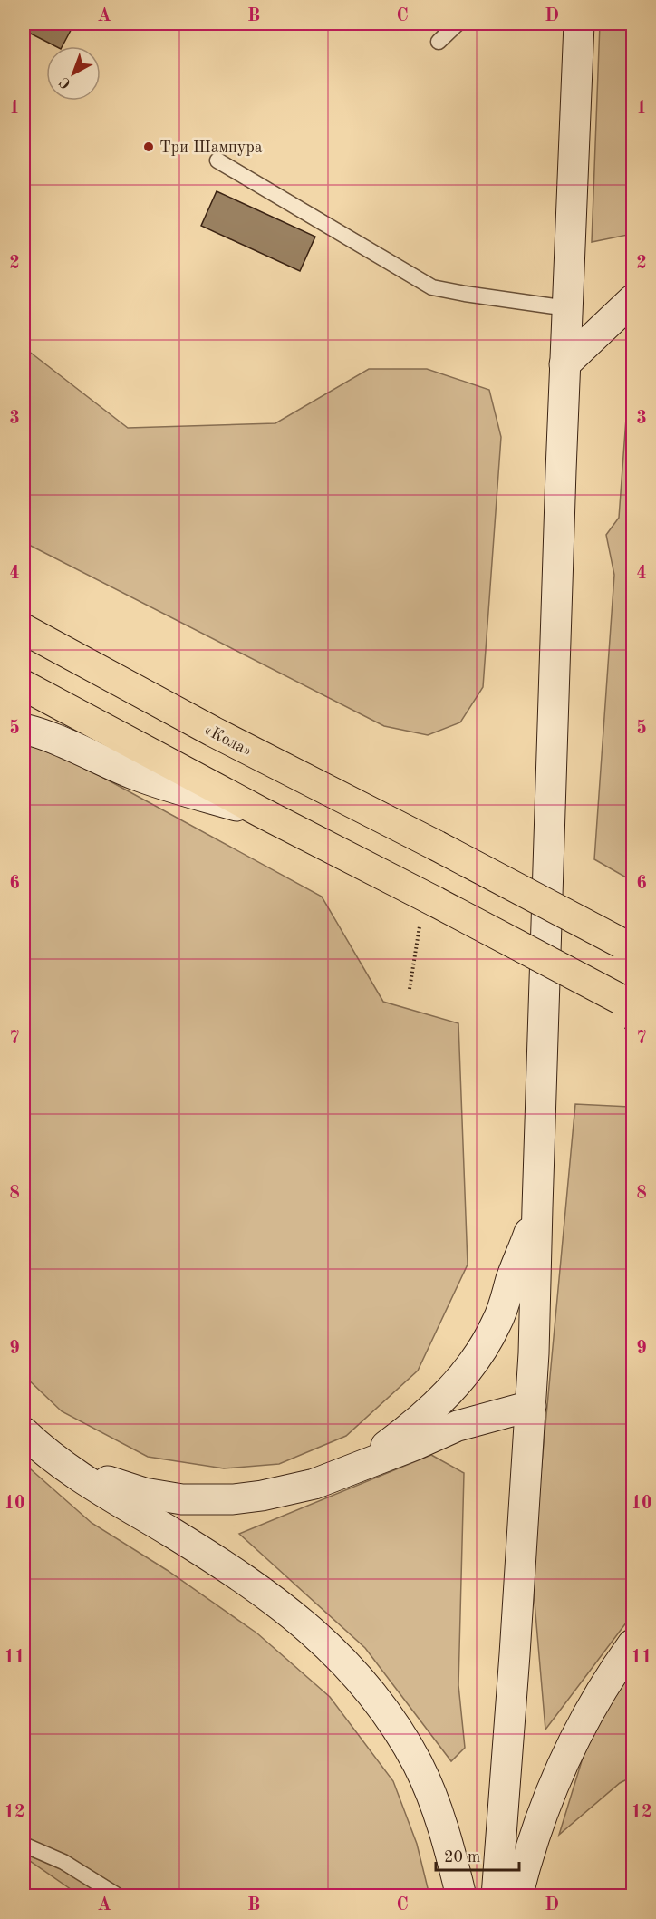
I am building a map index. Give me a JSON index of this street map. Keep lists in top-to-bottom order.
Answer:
{
  "streets": {
    "highway": ["«Кола»"]
  },
  "places": ["Три Шампура"],
  "scale_bar": "20 m",
  "north": "bottom left",
  "grid": {
    "columns": [
      "A",
      "B",
      "C",
      "D"
    ],
    "rows": [
      "1",
      "2",
      "3",
      "4",
      "5",
      "6",
      "7",
      "8",
      "9",
      "10",
      "11",
      "12"
    ]
  }
}
